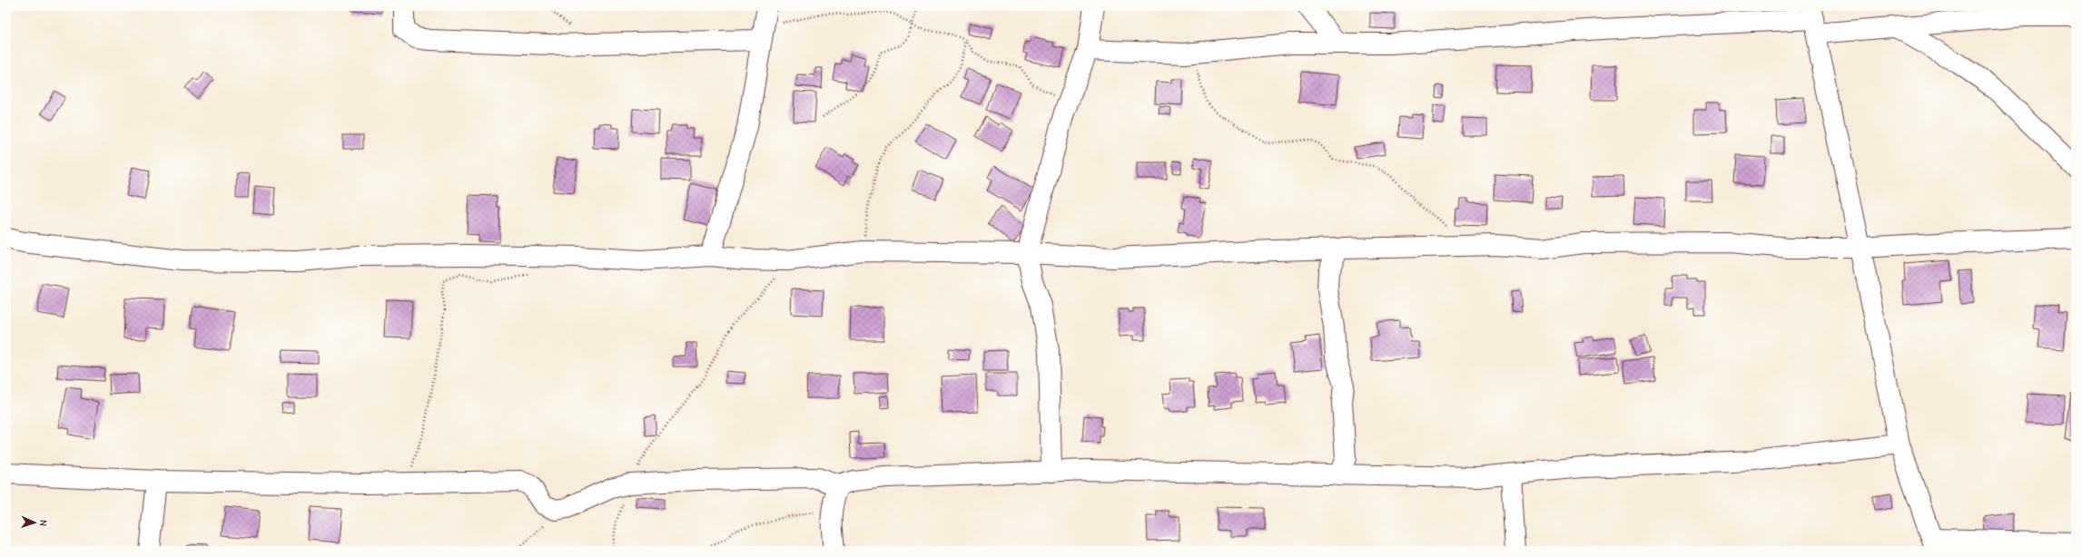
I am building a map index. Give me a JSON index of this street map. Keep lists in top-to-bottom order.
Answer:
{
  "north": "right"
}
